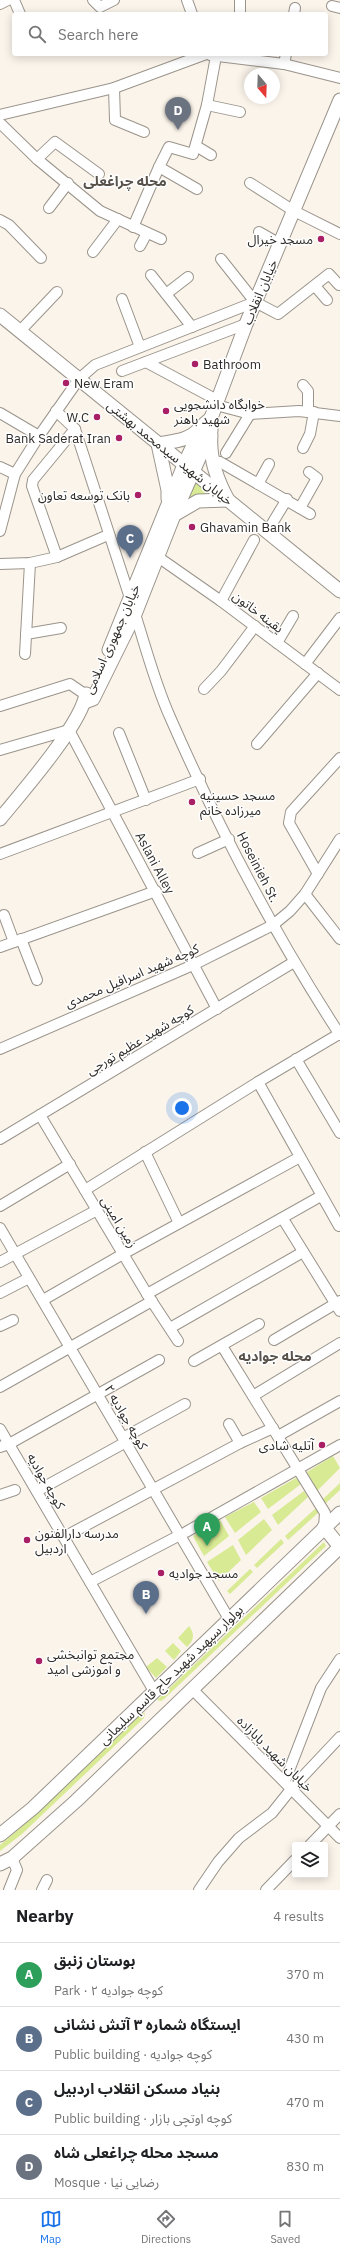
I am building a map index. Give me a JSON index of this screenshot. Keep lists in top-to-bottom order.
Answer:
{
  "streets": {
    "main road": [
      "خیابان انقلاب",
      "خیابان شهید سیدمحمد بهشتی",
      "خیابان جمهوری اسلامی",
      "بولوار سپهبد شهید حاج قاسم سلیمانی"
    ],
    "street": [
      "یقینه خاتون",
      "Aslani Alley",
      "Hoseinieh St.",
      "کوچه شهید اسرافیل محمدی",
      "کوچه شهید عظیم تورجی",
      "زمین امینی",
      "کوچه جوادیه ۲",
      "کوچه جوادیه",
      "خیابان شهید بابازاده"
    ]
  },
  "crossings": [
    ["خیابان انقلاب", "خیابان شهید سیدمحمد بهشتی"],
    ["خیابان انقلاب", "خیابان جمهوری اسلامی"],
    ["خیابان شهید سیدمحمد بهشتی", "خیابان جمهوری اسلامی"],
    ["یقینه خاتون", "خیابان جمهوری اسلامی"],
    ["خیابان جمهوری اسلامی", "Aslani Alley"],
    ["خیابان جمهوری اسلامی", "Hoseinieh St."],
    ["Aslani Alley", "کوچه شهید اسرافیل محمدی"],
    ["Aslani Alley", "کوچه شهید عظیم تورجی"],
    ["Hoseinieh St.", "کوچه شهید اسرافیل محمدی"],
    ["Hoseinieh St.", "کوچه شهید عظیم تورجی"],
    ["کوچه شهید عظیم تورجی", "زمین امینی"],
    ["کوچه جوادیه ۲", "بولوار سپهبد شهید حاج قاسم سلیمانی"],
    ["کوچه جوادیه", "بولوار سپهبد شهید حاج قاسم سلیمانی"],
    ["بولوار سپهبد شهید حاج قاسم سلیمانی", "خیابان شهید بابازاده"]
  ],
  "districts": ["محله چراغعلی", "محله جوادیه"],
  "places": [
    "مسجد خیرال",
    "Bathroom",
    "New Eram",
    "خوابگاه دانشجویی شهید باهنر",
    "W.C",
    "Bank Saderat Iran",
    "بانک توسعه تعاون",
    "Ghavamin Bank",
    "مسجد حسینیه میرزاده خانم",
    "آتلیه شادی",
    "مدرسه دارالفنون اردبیل",
    "مسجد جوادیه",
    "مجتمع توانبخشی و آموزشی امید"
  ],
  "north": "bottom",
  "page": {
    "search": "Search here",
    "pins": [
      "D",
      "C",
      "A",
      "B"
    ],
    "heading": ["Nearby", "4 results"],
    "list": [
      {
        "mark": "A",
        "name": "بوستان زنبق",
        "note": "Park · کوچه جوادیه ۲",
        "value": "370 m"
      },
      {
        "mark": "B",
        "name": "ایستگاه شماره ۳ آتش نشانی",
        "note": "Public building · کوچه جوادیه",
        "value": "430 m"
      },
      {
        "mark": "C",
        "name": "بنیاد مسکن انقلاب اردبیل",
        "note": "Public building · کوچه اوتچی بازار",
        "value": "470 m"
      },
      {
        "mark": "D",
        "name": "مسجد محله چراغعلی شاه",
        "note": "Mosque · رضایی نیا",
        "value": "830 m"
      }
    ],
    "nav": ["Map", "Directions", "Saved"]
  }
}
